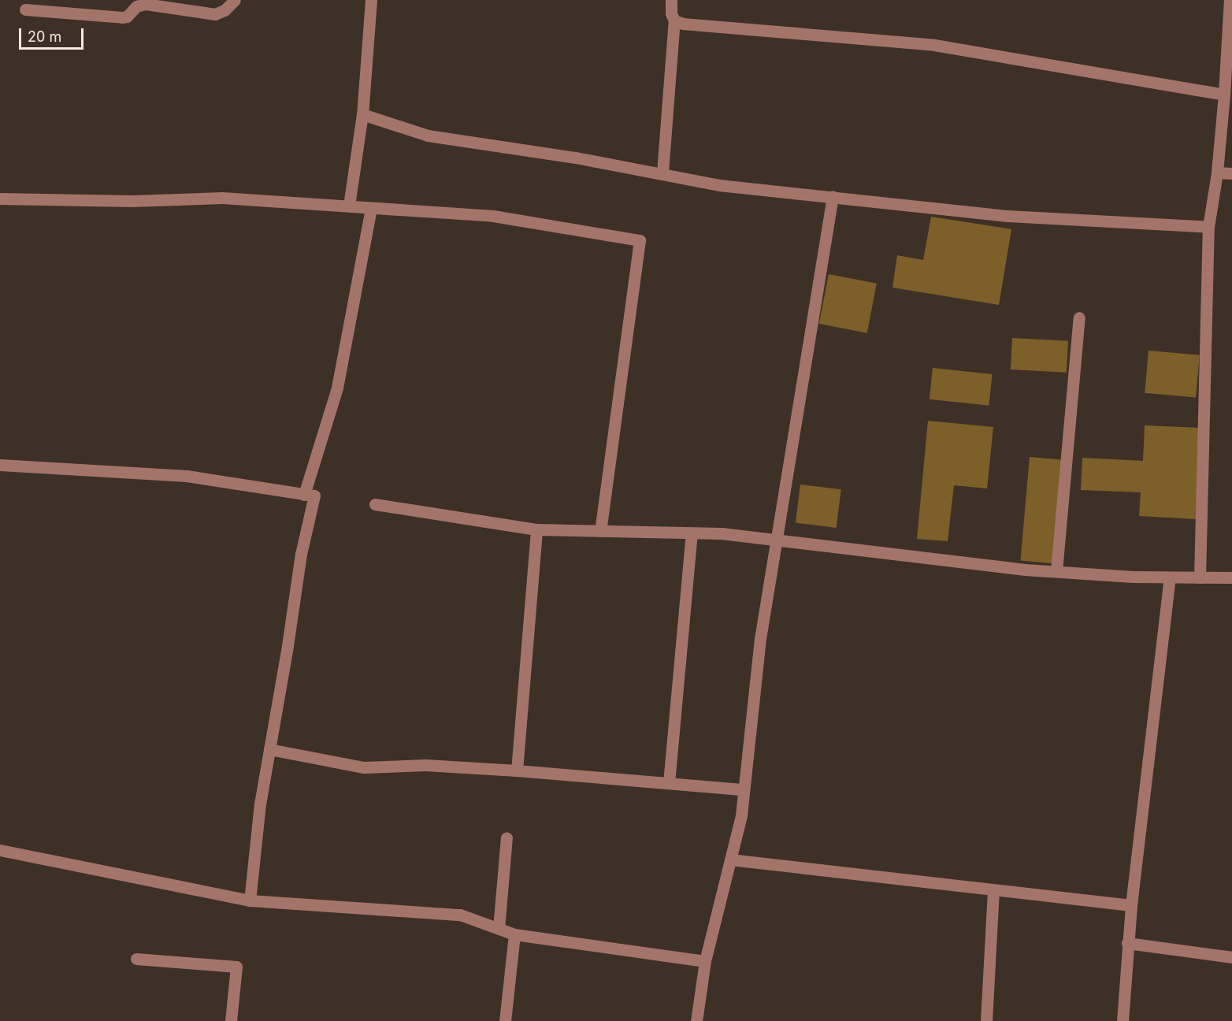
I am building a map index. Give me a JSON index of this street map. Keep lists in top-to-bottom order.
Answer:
{
  "scale_bar": "20 m"
}
